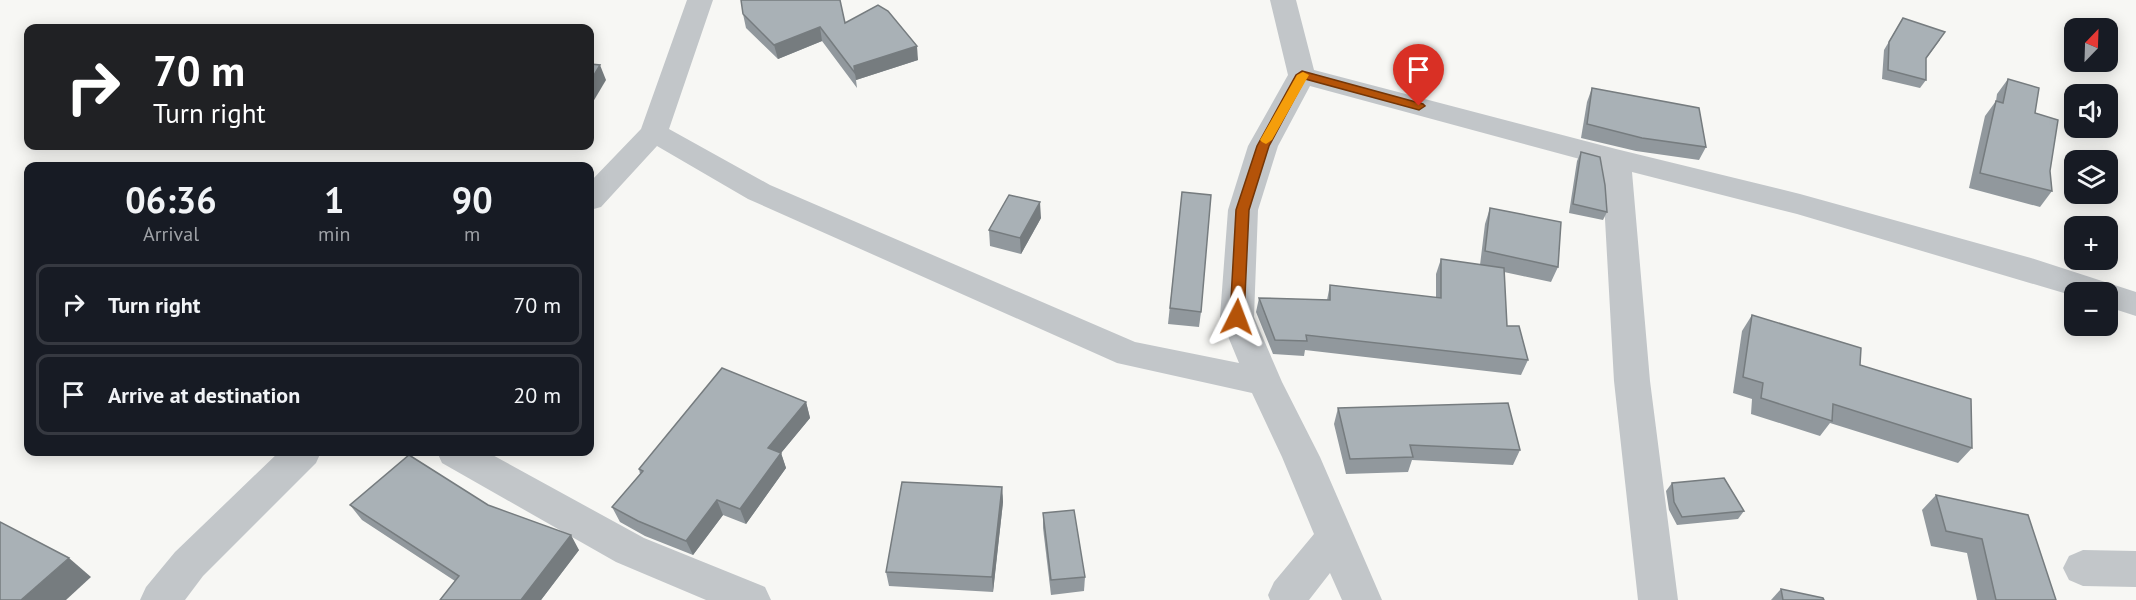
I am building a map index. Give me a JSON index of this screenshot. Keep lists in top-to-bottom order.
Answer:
{
  "north": "top right",
  "page": {
    "map_buttons": ["+", "−"],
    "turn": ["70 m", "Turn right"],
    "eta": [
      "06:36",
      "Arrival",
      "1",
      "min",
      "90",
      "m"
    ],
    "list": [
      {
        "name": "Turn right",
        "value": "70 m"
      },
      {
        "name": "Arrive at destination",
        "value": "20 m"
      }
    ]
  }
}
